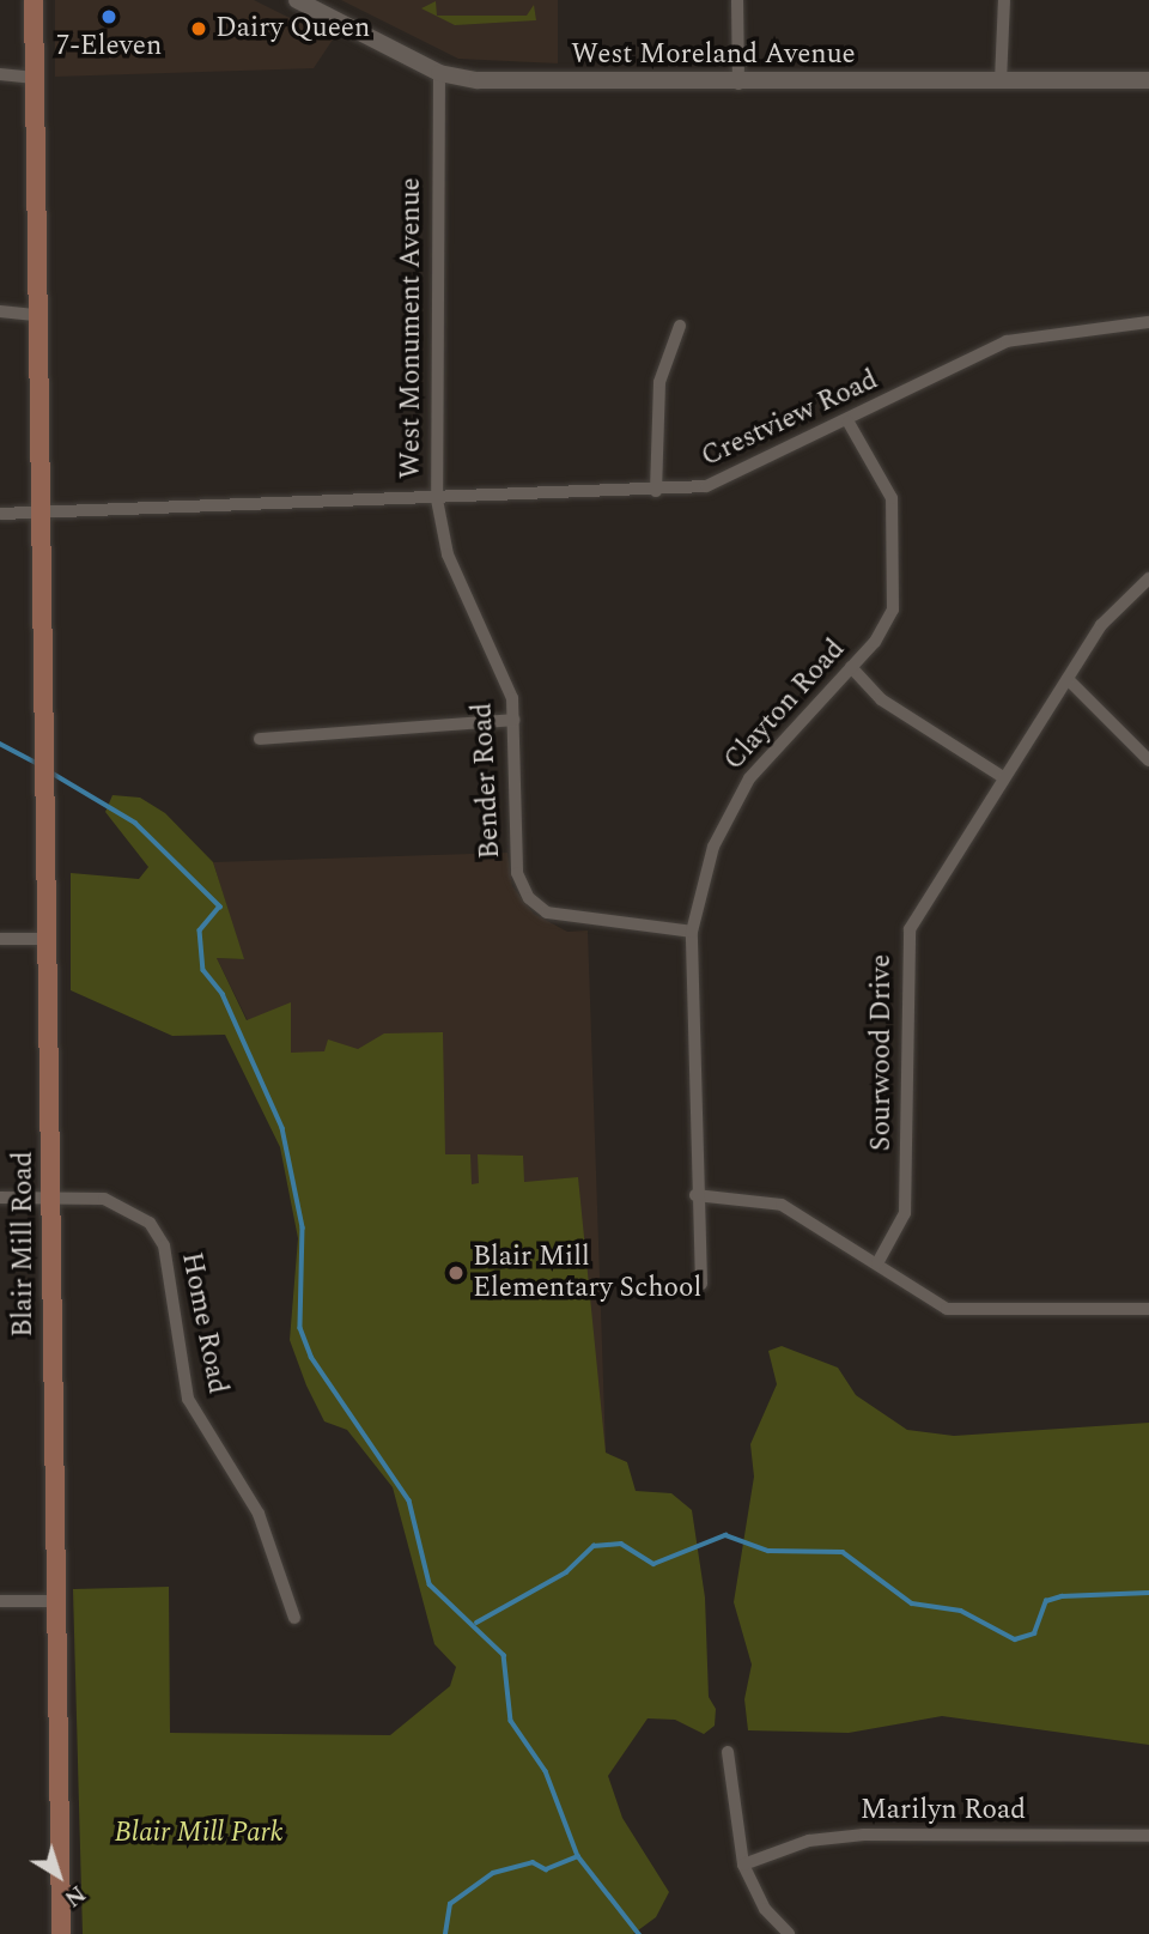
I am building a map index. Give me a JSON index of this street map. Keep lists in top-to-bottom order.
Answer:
{
  "streets": {
    "main road": ["Blair Mill Road"],
    "street": [
      "West Moreland Avenue",
      "West Monument Avenue",
      "Crestview Road",
      "Clayton Road",
      "Bender Road",
      "Sourwood Drive",
      "Home Road",
      "Marilyn Road"
    ]
  },
  "crossings": [
    ["West Moreland Avenue", "West Monument Avenue"],
    ["West Monument Avenue", "Crestview Road"],
    ["West Monument Avenue", "Bender Road"],
    ["West Monument Avenue", "Blair Mill Road"],
    ["Crestview Road", "Clayton Road"],
    ["Crestview Road", "Bender Road"],
    ["Clayton Road", "Bender Road"],
    ["Blair Mill Road", "Home Road"]
  ],
  "parks": ["Blair Mill Park"],
  "places": ["7-Eleven", "Dairy Queen", "Blair Mill Elementary School"],
  "north": "bottom right"
}
